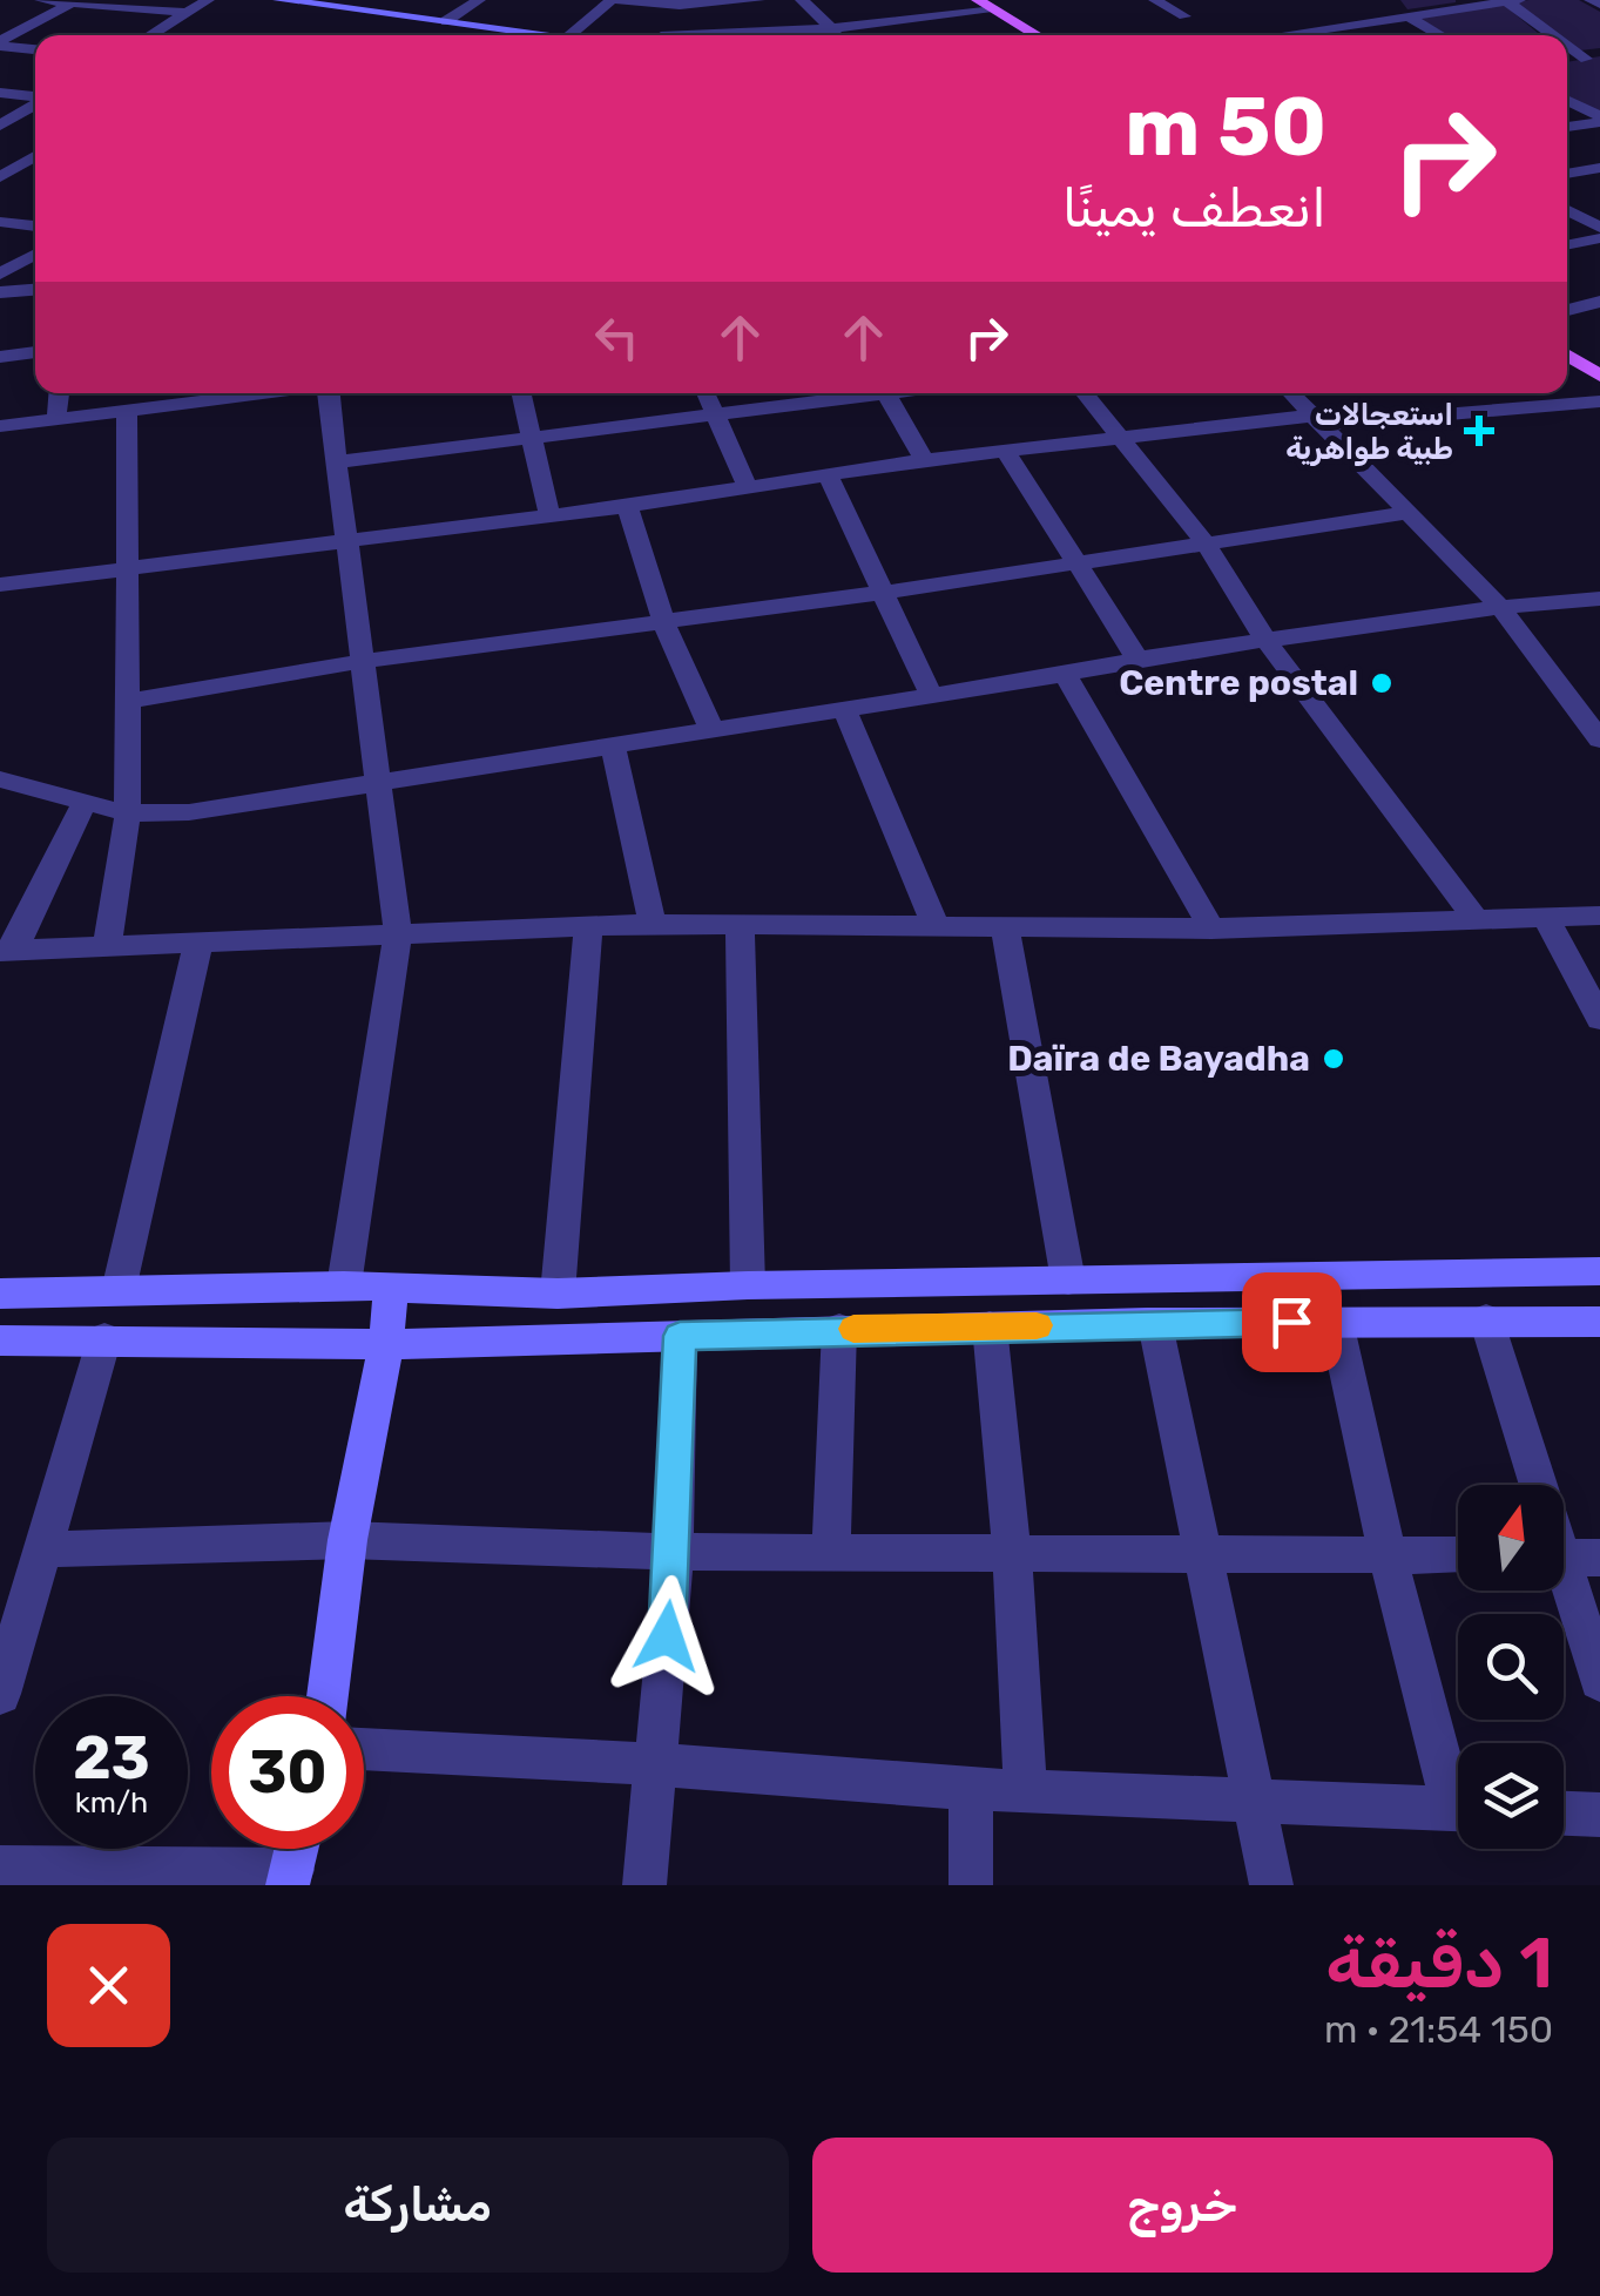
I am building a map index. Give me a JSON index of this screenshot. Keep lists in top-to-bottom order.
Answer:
{
  "places": {
    "health": ["استعجالات طبية طواهرية"],
    "other": ["Centre postal", "Daïra de Bayadha"]
  },
  "north": "top",
  "page": {
    "turn": ["50 m", "انعطف يمينًا"],
    "speed": "23 km/h",
    "limit": "30",
    "heading": ["1 دقيقة", "150 m · 21:54"],
    "buttons": ["خروج", "مشاركة"]
  }
}
